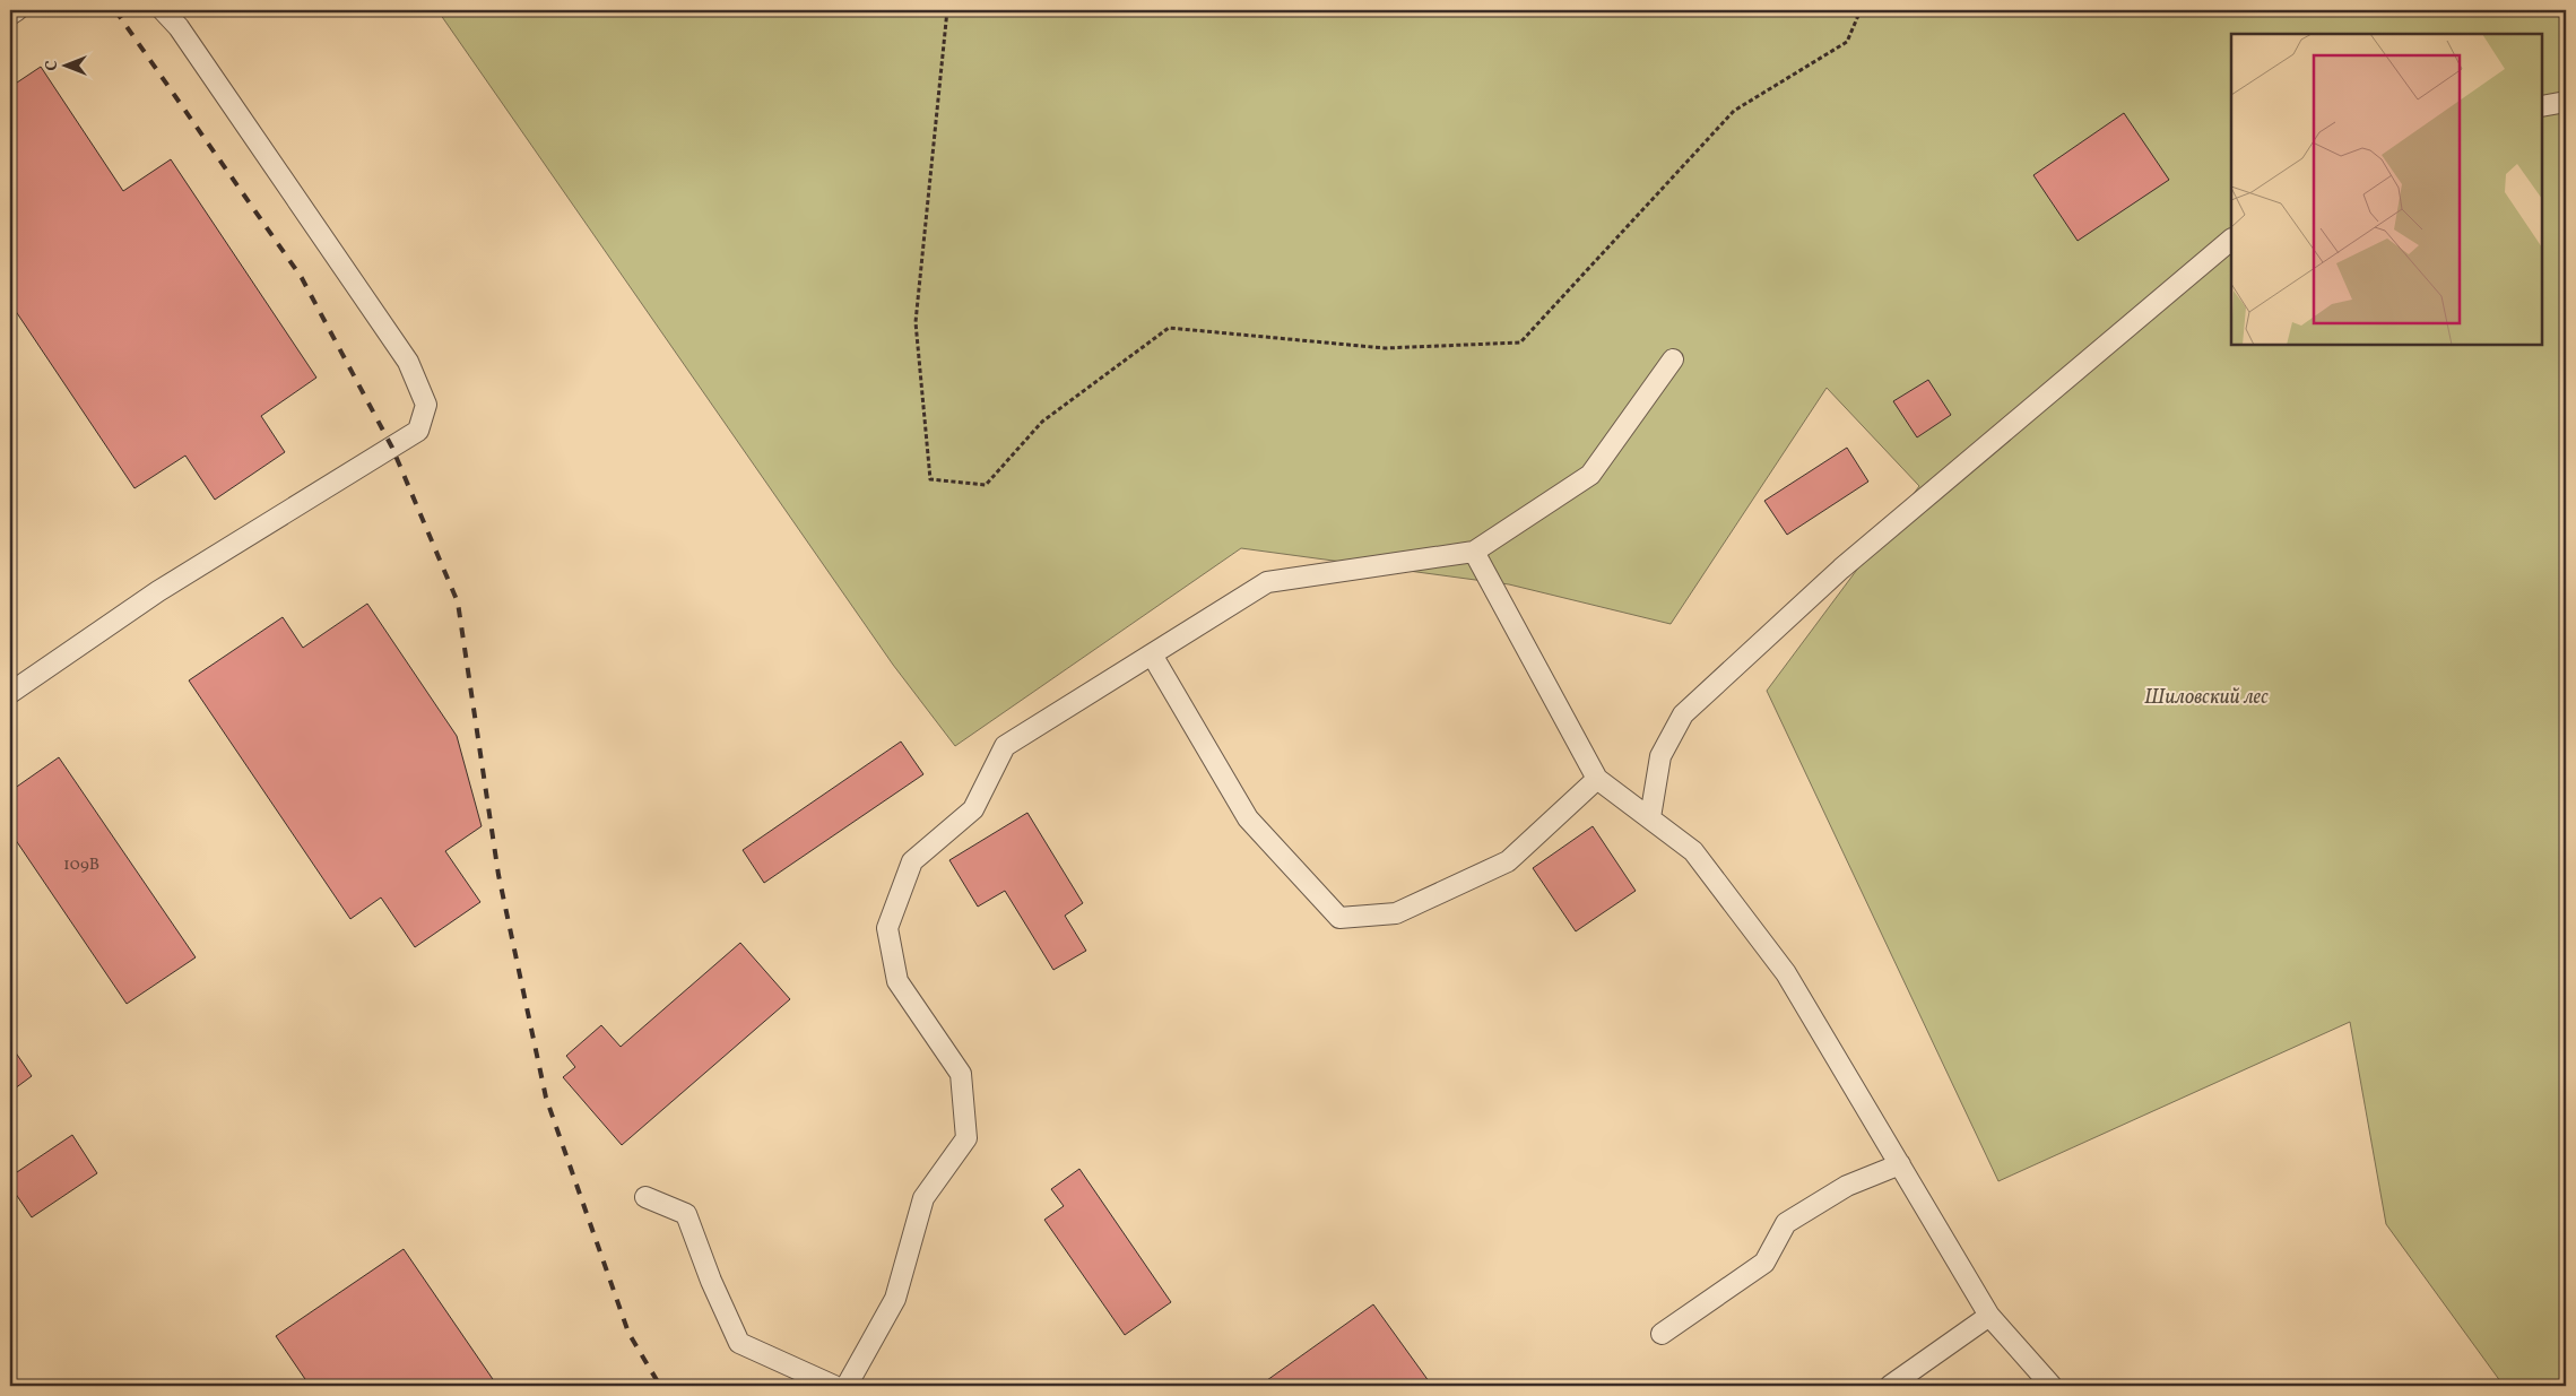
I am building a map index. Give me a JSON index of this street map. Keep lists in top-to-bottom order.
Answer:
{
  "parks": ["Шиловский лес"],
  "house_numbers": ["109В"],
  "north": "left"
}
